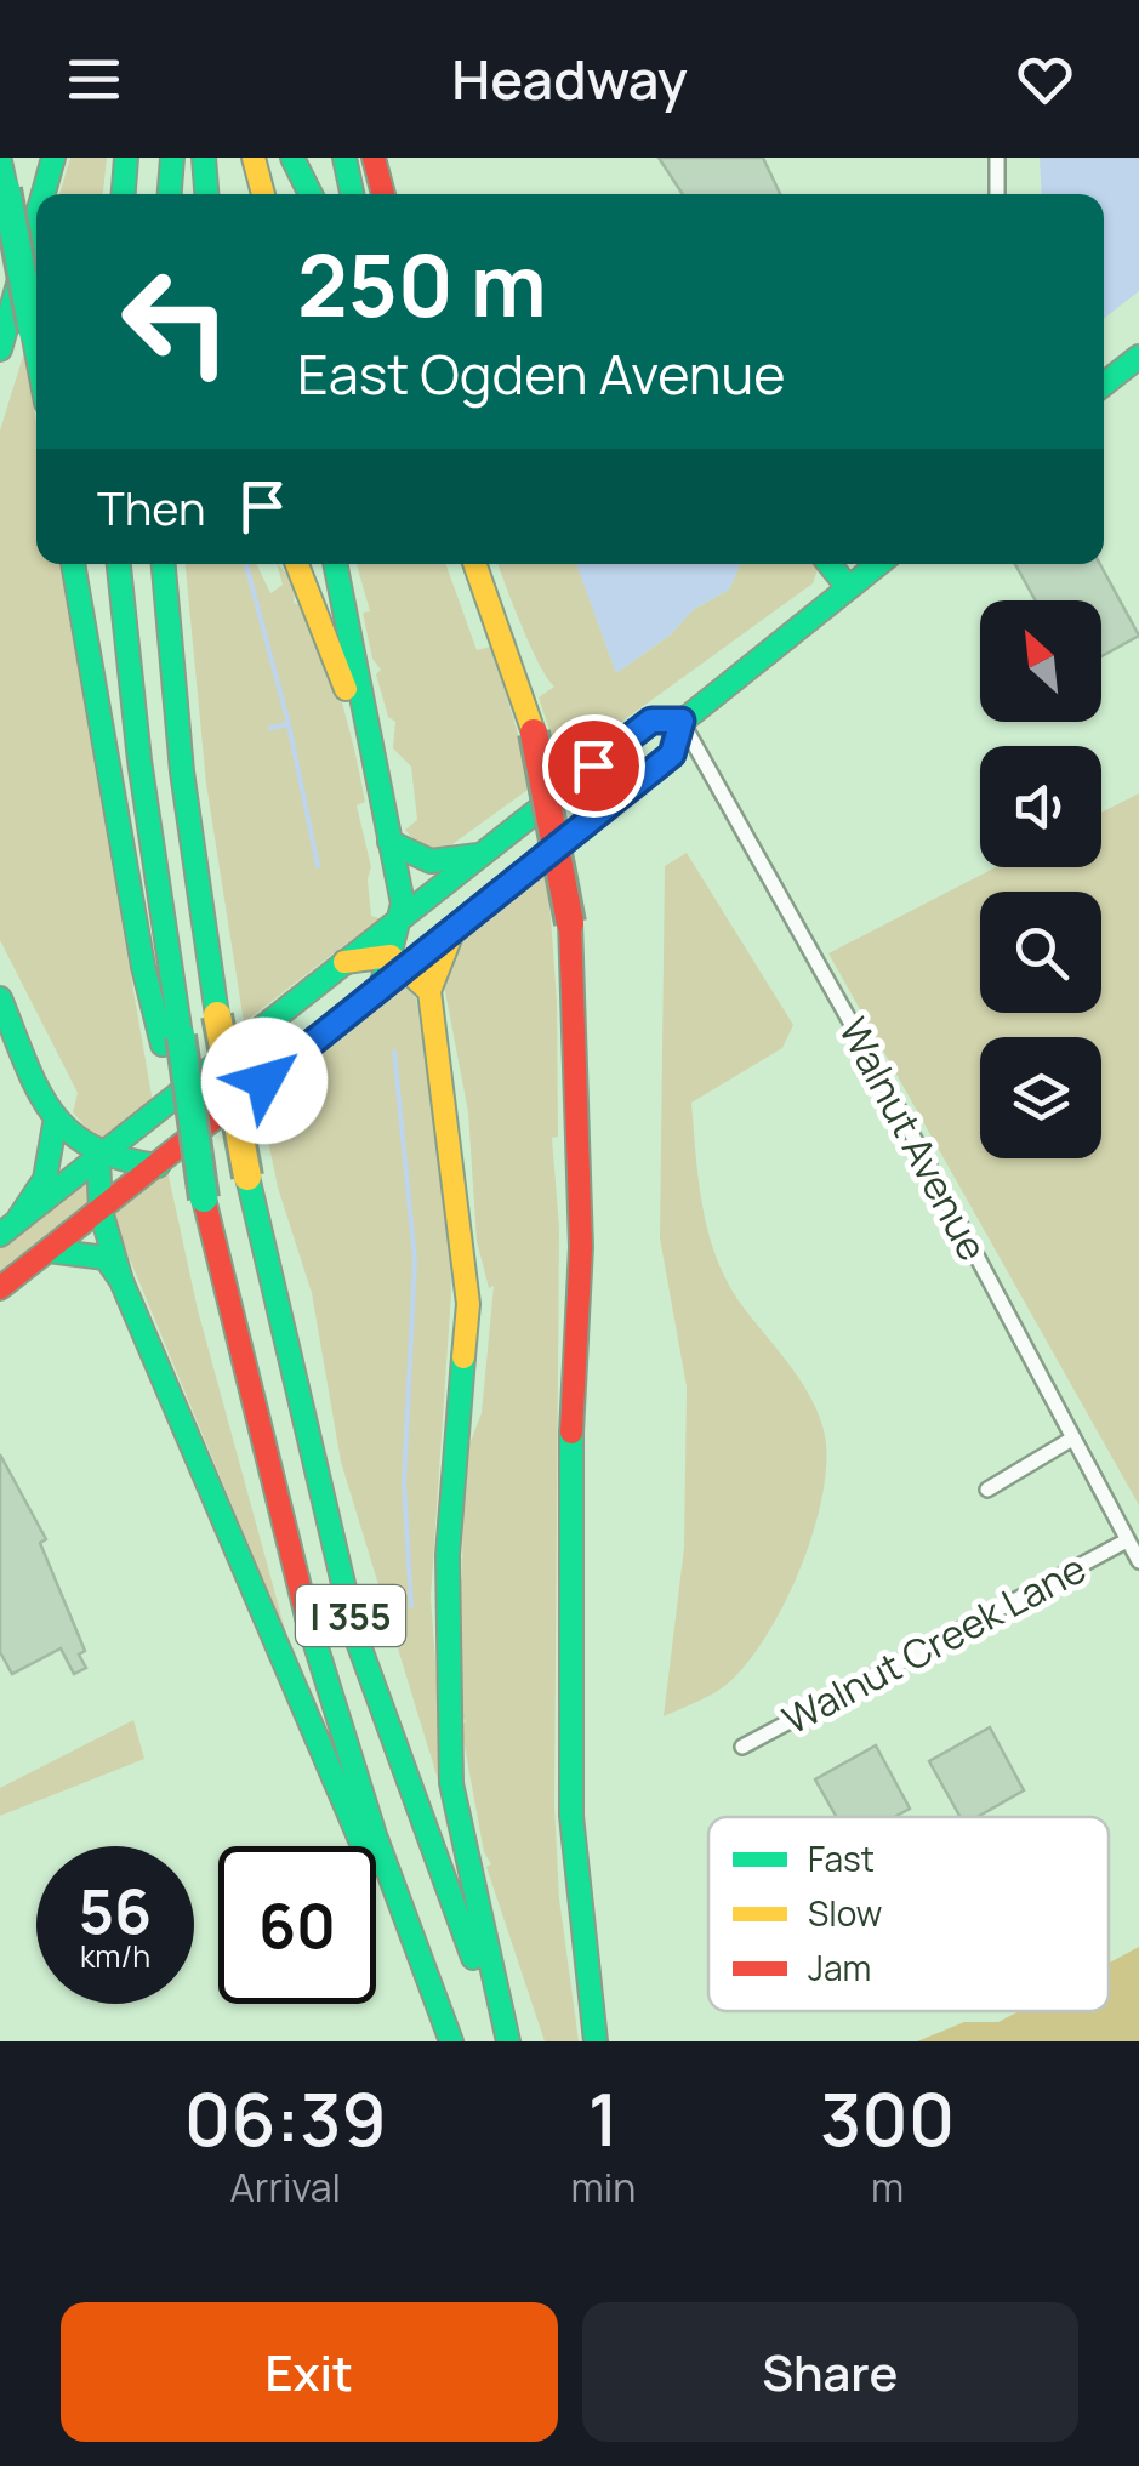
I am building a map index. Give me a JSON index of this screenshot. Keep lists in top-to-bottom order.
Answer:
{
  "streets": {
    "main road": ["I 355"],
    "street": ["Walnut Avenue", "Walnut Creek Lane"]
  },
  "crossings": [
    ["Walnut Avenue", "Walnut Creek Lane"]
  ],
  "legend": ["Fast", "Slow", "Jam"],
  "north": "top left",
  "page": {
    "header": "Headway",
    "turn": ["250 m", "East Ogden Avenue"],
    "then": "Then",
    "speed": "56 km/h",
    "limit": "60",
    "eta": [
      "06:39",
      "Arrival",
      "1",
      "min",
      "300",
      "m"
    ],
    "buttons": ["Exit", "Share"]
  }
}
